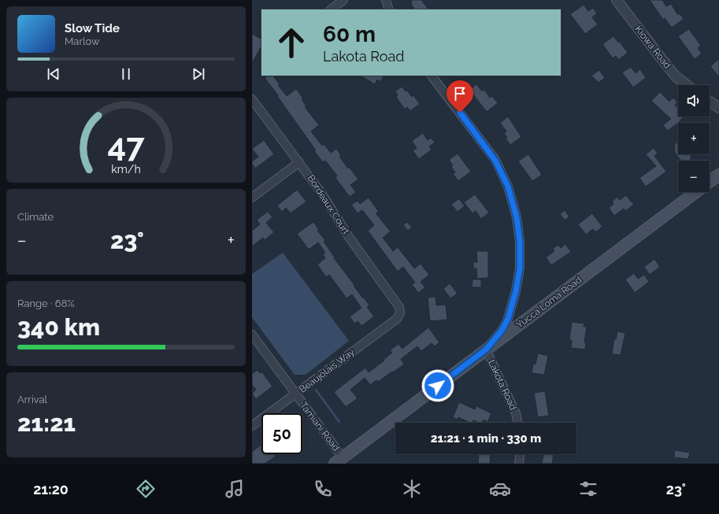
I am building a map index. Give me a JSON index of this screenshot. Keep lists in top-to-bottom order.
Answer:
{
  "streets": {
    "main road": ["Yucca Loma Road"],
    "street": [
      "Kiowa Road",
      "Bordeaux Court",
      "Beaujolais Way",
      "Lakota Road",
      "Tamiani Road"
    ]
  },
  "crossings": [
    ["Bordeaux Court", "Beaujolais Way"],
    ["Yucca Loma Road", "Lakota Road"],
    ["Yucca Loma Road", "Tamiani Road"],
    ["Beaujolais Way", "Tamiani Road"]
  ],
  "page": {
    "turn": ["60 m", "Lakota Road"],
    "song": ["Slow Tide", "Marlow"],
    "map_buttons": ["+", "−"],
    "tile": [
      "Climate",
      ["Range · 68%", "340 km"],
      ["Arrival", "21:21"]
    ],
    "heat": ["−", "23°", "+"],
    "limit": "50",
    "trip": "21:21 · 1 min · 330 m",
    "tabs": ["21:20", "23°"],
    "gauge": ["47", "km/h"]
  }
}
